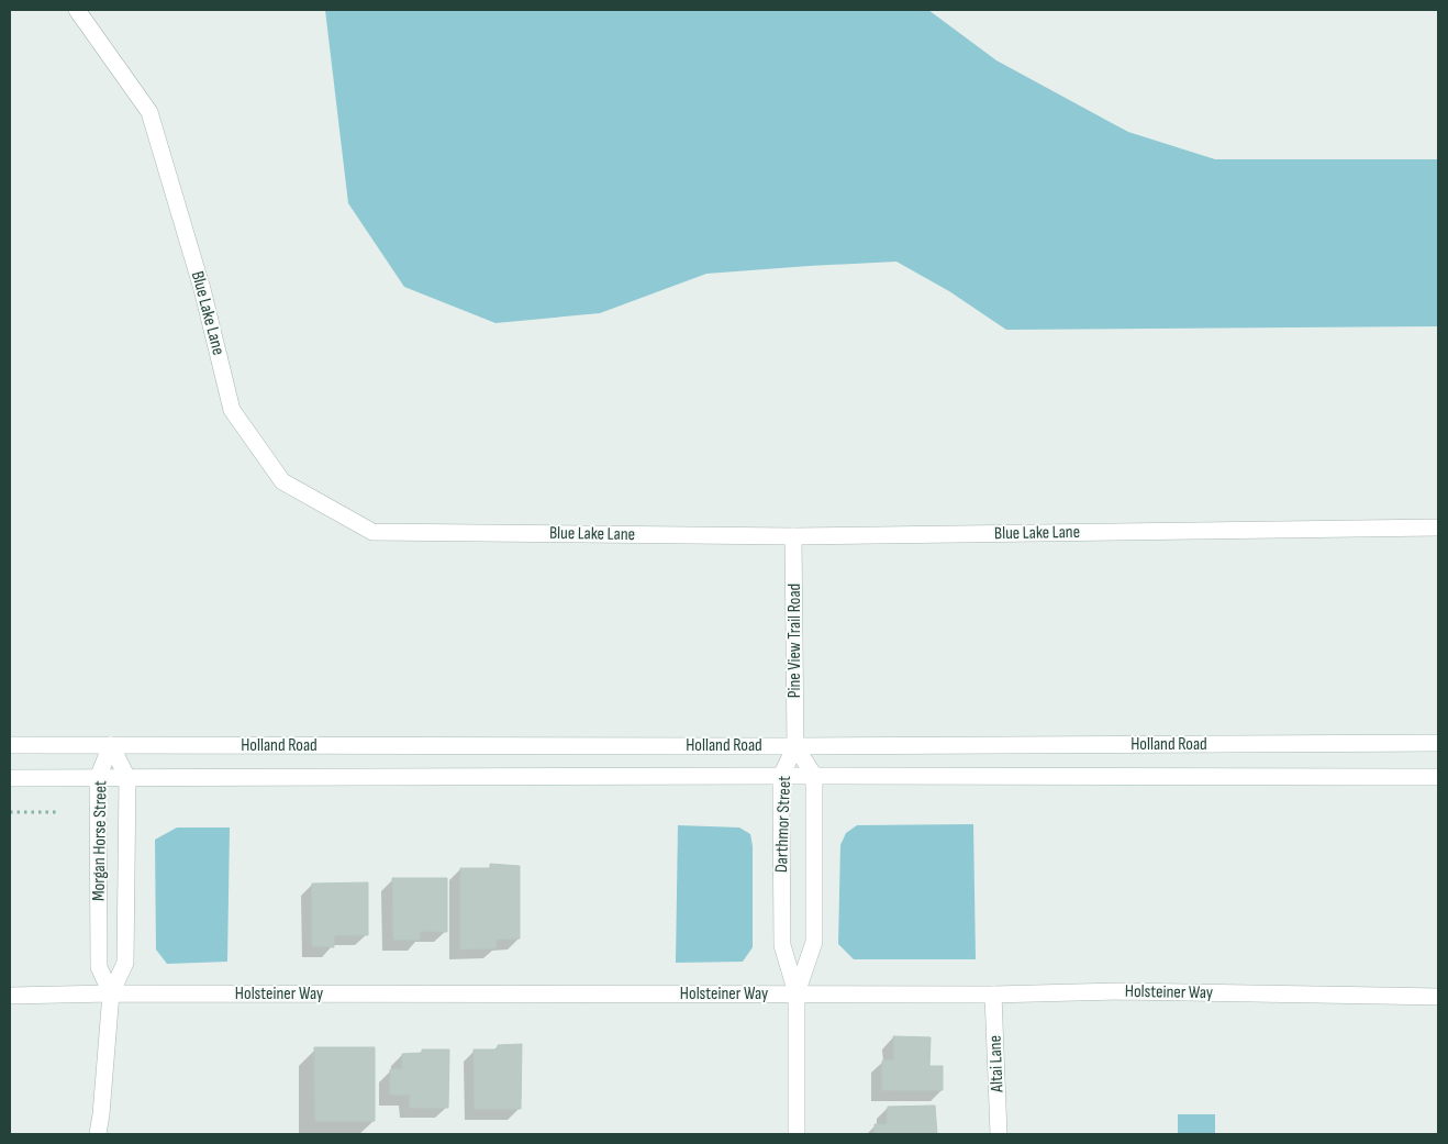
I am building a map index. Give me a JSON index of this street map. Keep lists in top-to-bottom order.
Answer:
{
  "streets": {
    "street": [
      "Blue Lake Lane",
      "Pine View Trail Road",
      "Holland Road",
      "Darthmor Street",
      "Morgan Horse Street",
      "Holsteiner Way",
      "Altai Lane"
    ]
  },
  "crossings": [
    ["Blue Lake Lane", "Pine View Trail Road"],
    ["Pine View Trail Road", "Holland Road"],
    ["Pine View Trail Road", "Darthmor Street"],
    ["Holland Road", "Darthmor Street"],
    ["Holland Road", "Morgan Horse Street"],
    ["Darthmor Street", "Holsteiner Way"],
    ["Morgan Horse Street", "Holsteiner Way"],
    ["Holsteiner Way", "Altai Lane"]
  ]
}
